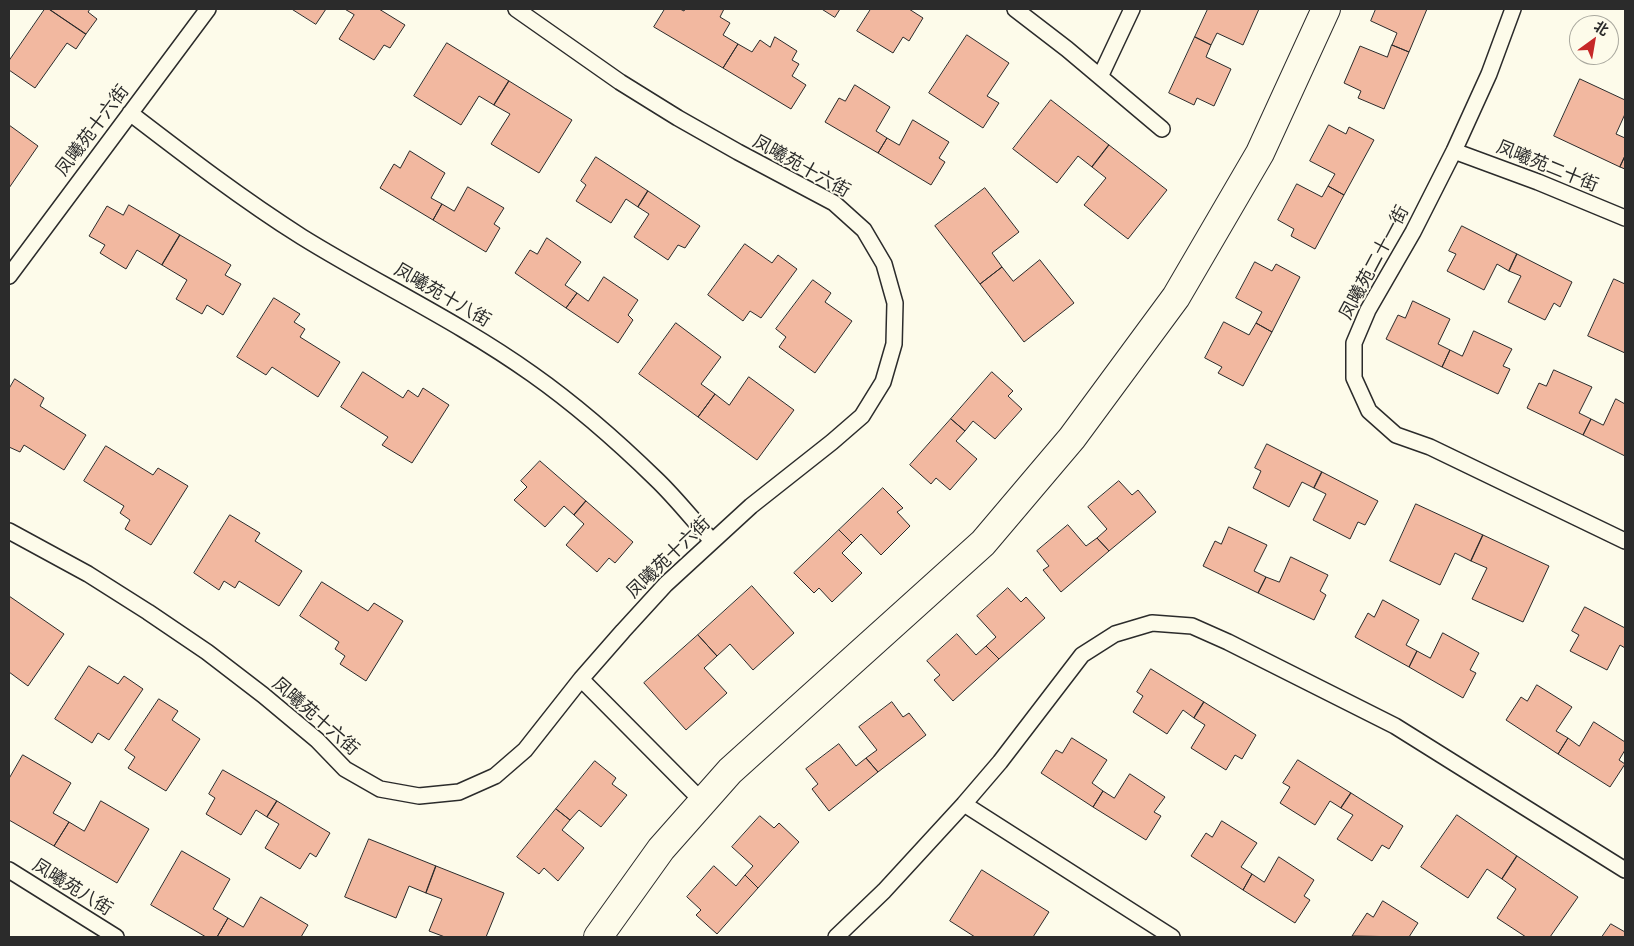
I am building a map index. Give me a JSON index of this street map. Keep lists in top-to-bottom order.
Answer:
{
  "streets": {
    "lane": [
      "凤曦苑十六街",
      "凤曦苑二十街",
      "凤曦苑二十一街",
      "凤曦苑十八街",
      "凤曦苑八街"
    ]
  },
  "crossings": [
    ["凤曦苑十六街", "凤曦苑十八街"],
    ["凤曦苑二十街", "凤曦苑二十一街"]
  ],
  "north": "top right"
}
